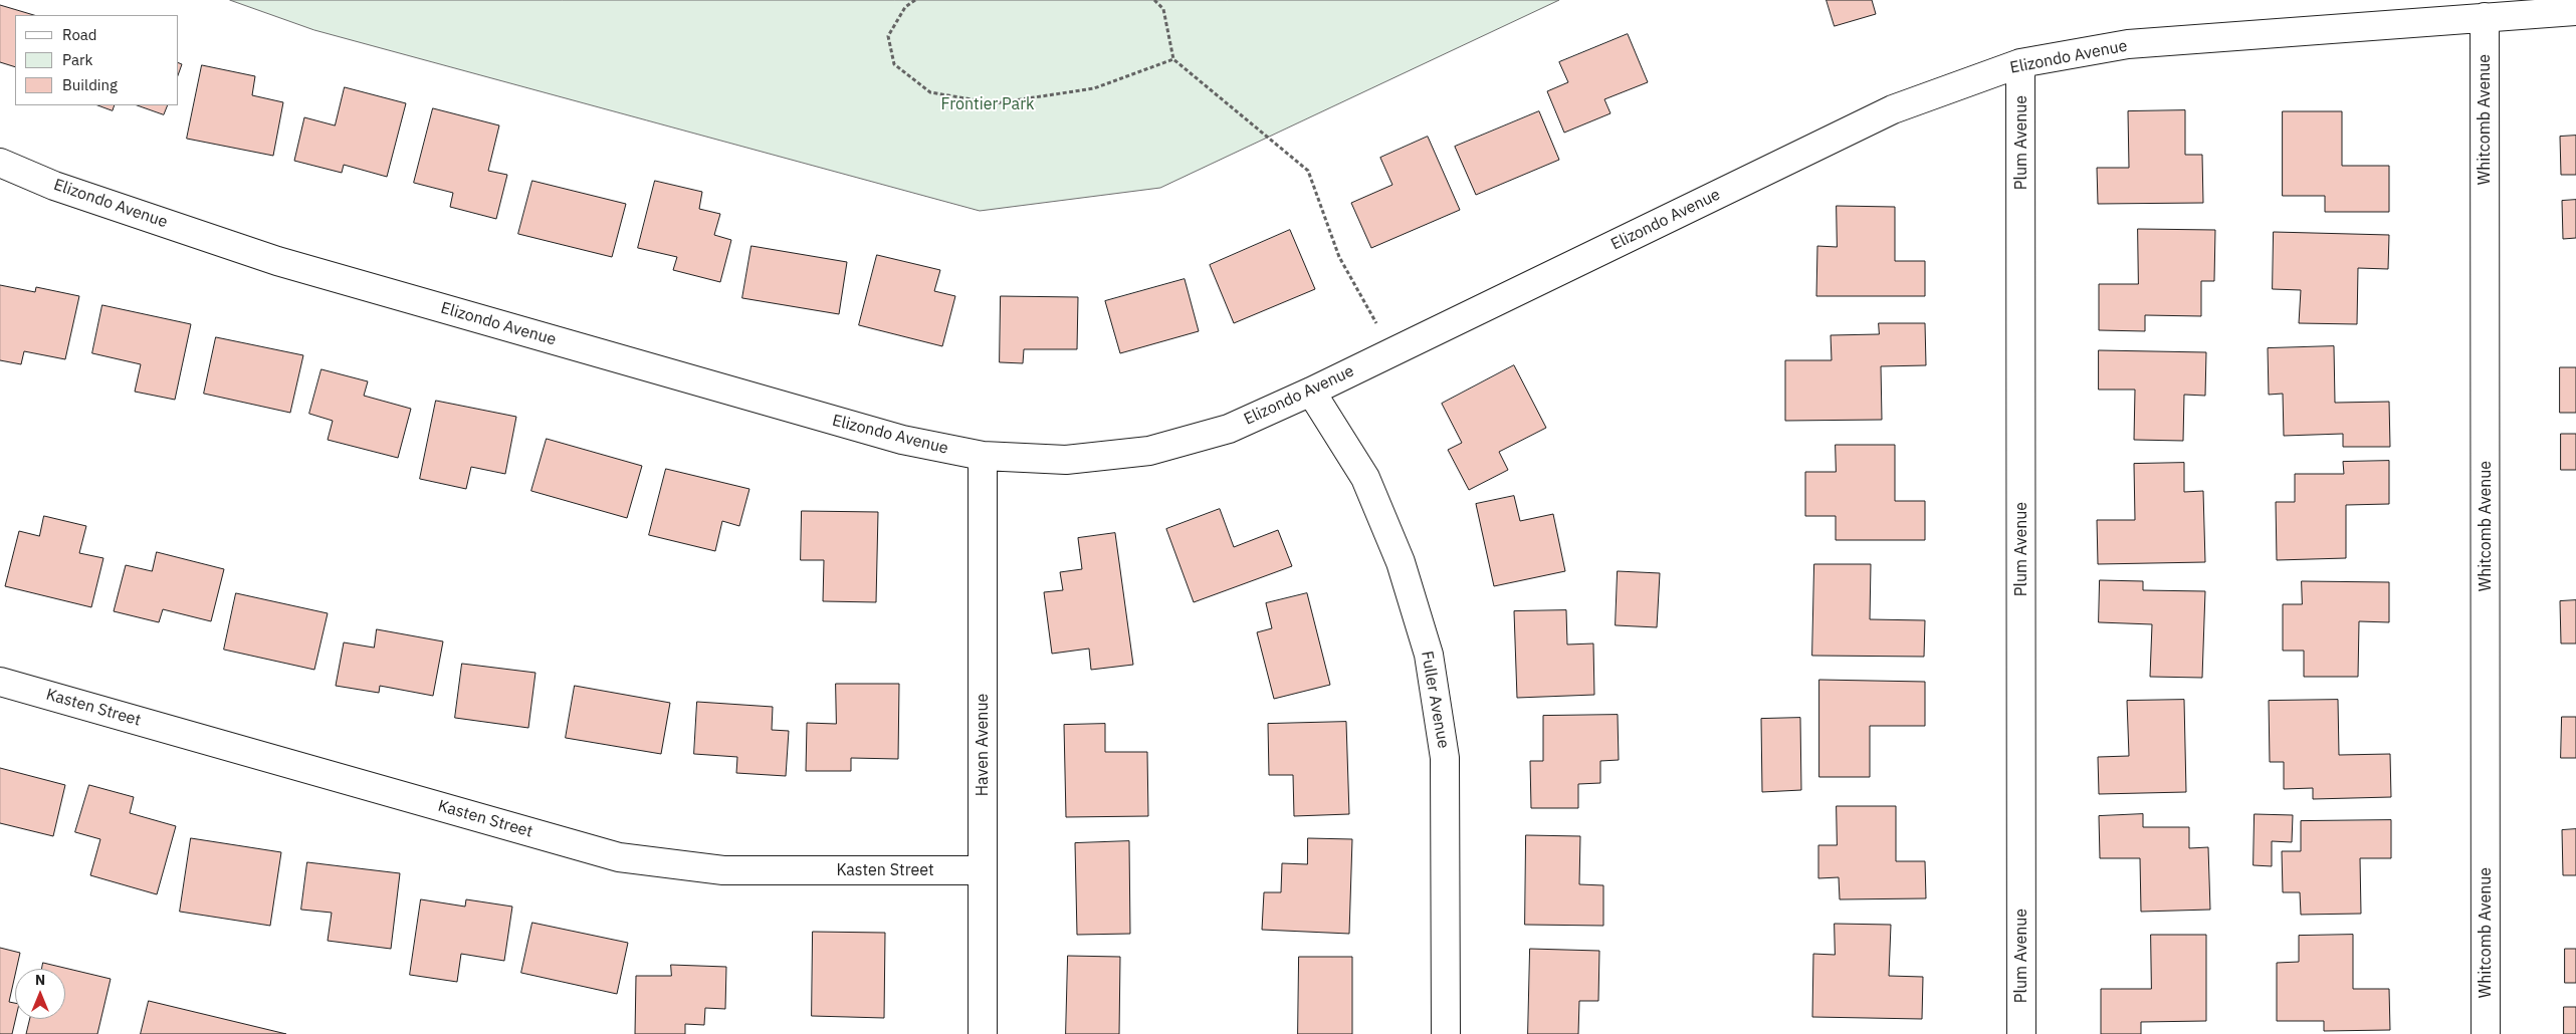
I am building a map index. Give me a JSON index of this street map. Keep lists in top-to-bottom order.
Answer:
{
  "streets": {
    "street": [
      "Elizondo Avenue",
      "Whitcomb Avenue",
      "Plum Avenue",
      "Fuller Avenue",
      "Kasten Street",
      "Haven Avenue"
    ]
  },
  "crossings": [
    ["Elizondo Avenue", "Whitcomb Avenue"],
    ["Elizondo Avenue", "Plum Avenue"],
    ["Elizondo Avenue", "Fuller Avenue"],
    ["Elizondo Avenue", "Haven Avenue"],
    ["Kasten Street", "Haven Avenue"]
  ],
  "parks": ["Frontier Park"],
  "legend": ["Road", "Park", "Building"],
  "north": "top"
}
